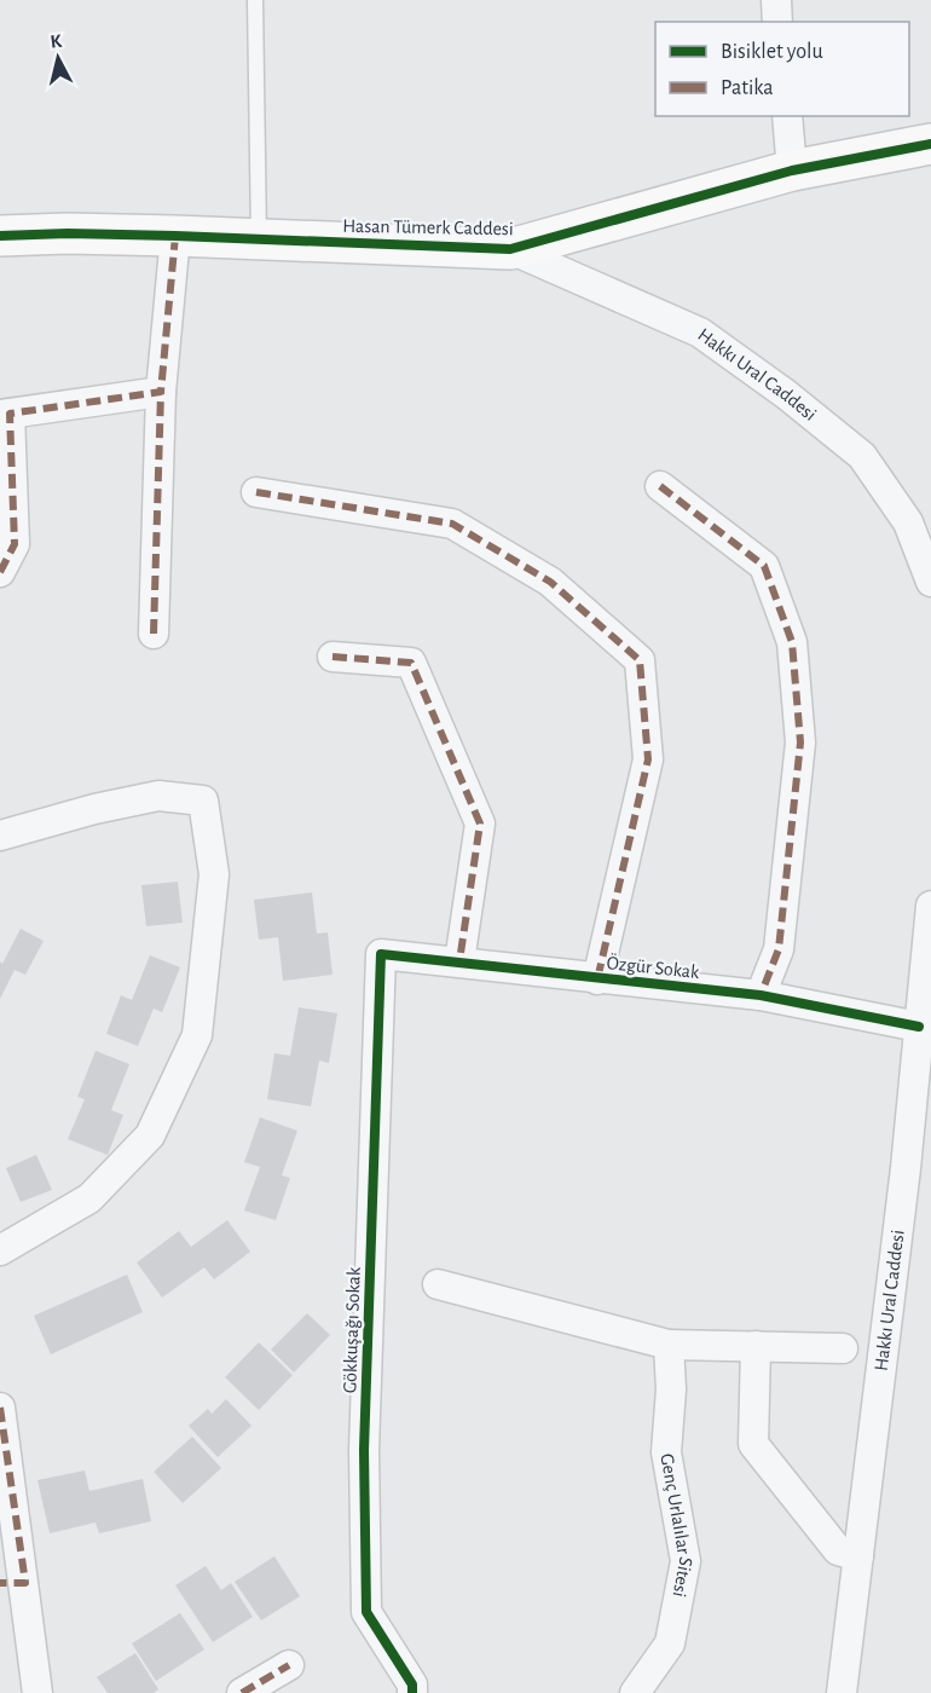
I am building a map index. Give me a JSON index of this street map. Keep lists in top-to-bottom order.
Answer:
{
  "streets": {
    "street": [
      "Hasan Tümerk Caddesi",
      "Hakkı Ural Caddesi",
      "Özgür Sokak",
      "Gökkuşağı Sokak",
      "Genç Urlalılar Sitesi"
    ]
  },
  "crossings": [
    ["Hasan Tümerk Caddesi", "Hakkı Ural Caddesi"],
    ["Hakkı Ural Caddesi", "Özgür Sokak"],
    ["Özgür Sokak", "Gökkuşağı Sokak"]
  ],
  "legend": ["Bisiklet yolu", "Patika"],
  "north": "top"
}
